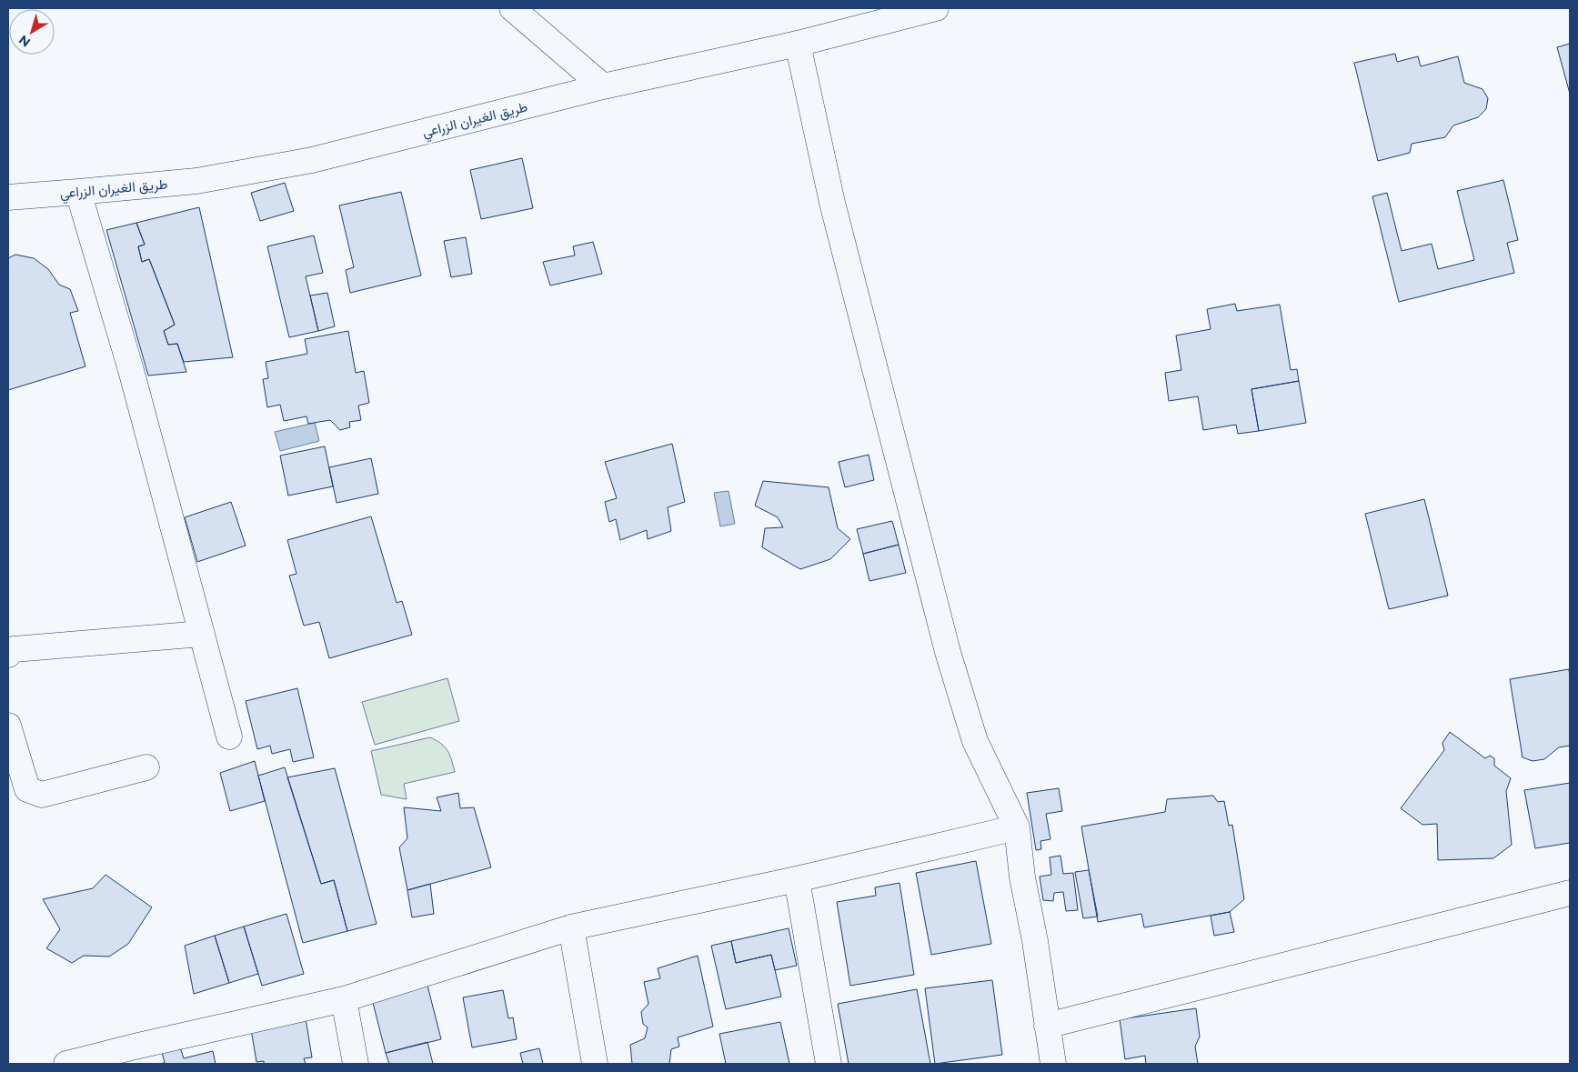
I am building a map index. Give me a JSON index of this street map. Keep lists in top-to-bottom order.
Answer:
{
  "streets": {
    "street": ["طريق الغيران الزراعي"]
  },
  "north": "bottom left"
}
